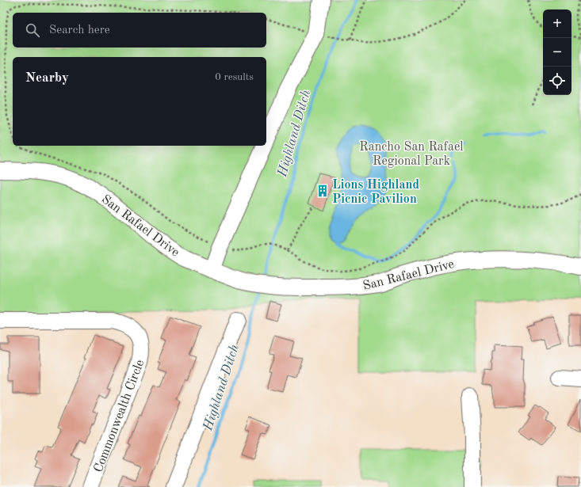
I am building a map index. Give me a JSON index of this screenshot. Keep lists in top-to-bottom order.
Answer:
{
  "streets": {
    "street": ["San Rafael Drive", "Commonwealth Circle"]
  },
  "water": ["Highland Ditch"],
  "parks": ["Rancho San Rafael Regional Park"],
  "places": {
    "building": ["Lions Highland Picnic Pavilion"]
  },
  "page": {
    "map_buttons": ["+", "−"],
    "search": "Search here",
    "heading": ["Nearby", "0 results"]
  }
}
